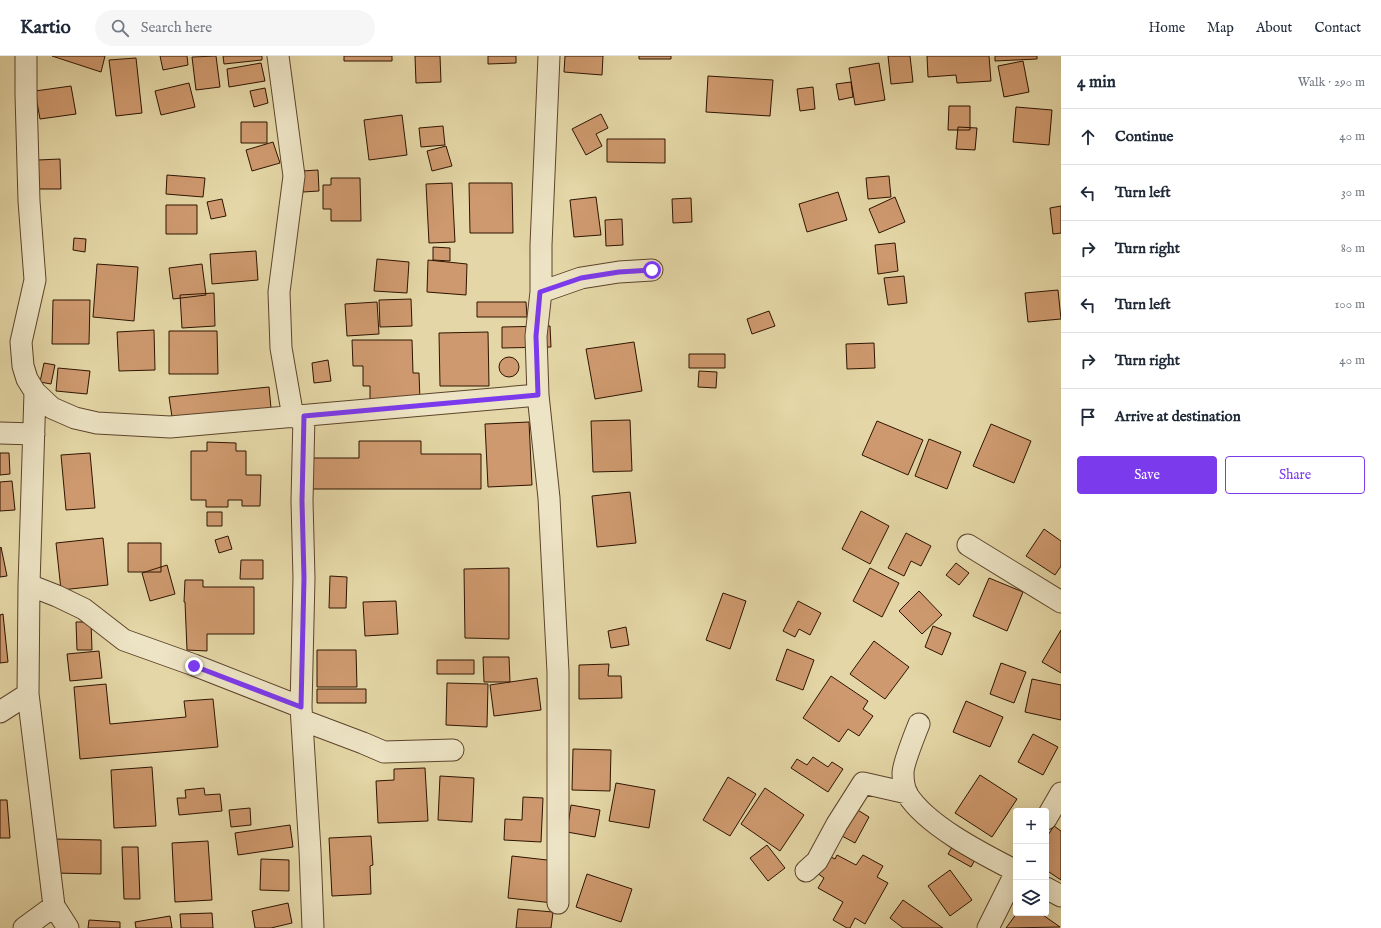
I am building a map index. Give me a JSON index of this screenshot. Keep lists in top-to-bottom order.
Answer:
{
  "page": {
    "header": "Kartio",
    "search": "Search here",
    "nav": [
      "Home",
      "Map",
      "About",
      "Contact"
    ],
    "heading": ["4 min", "Walk · 290 m"],
    "list": [
      ["Continue", "40 m"],
      ["Turn left", "30 m"],
      ["Turn right", "80 m"],
      ["Turn left", "100 m"],
      ["Turn right", "40 m"],
      "Arrive at destination"
    ],
    "buttons": ["Save", "Share"],
    "map_buttons": ["+", "−"]
  }
}
